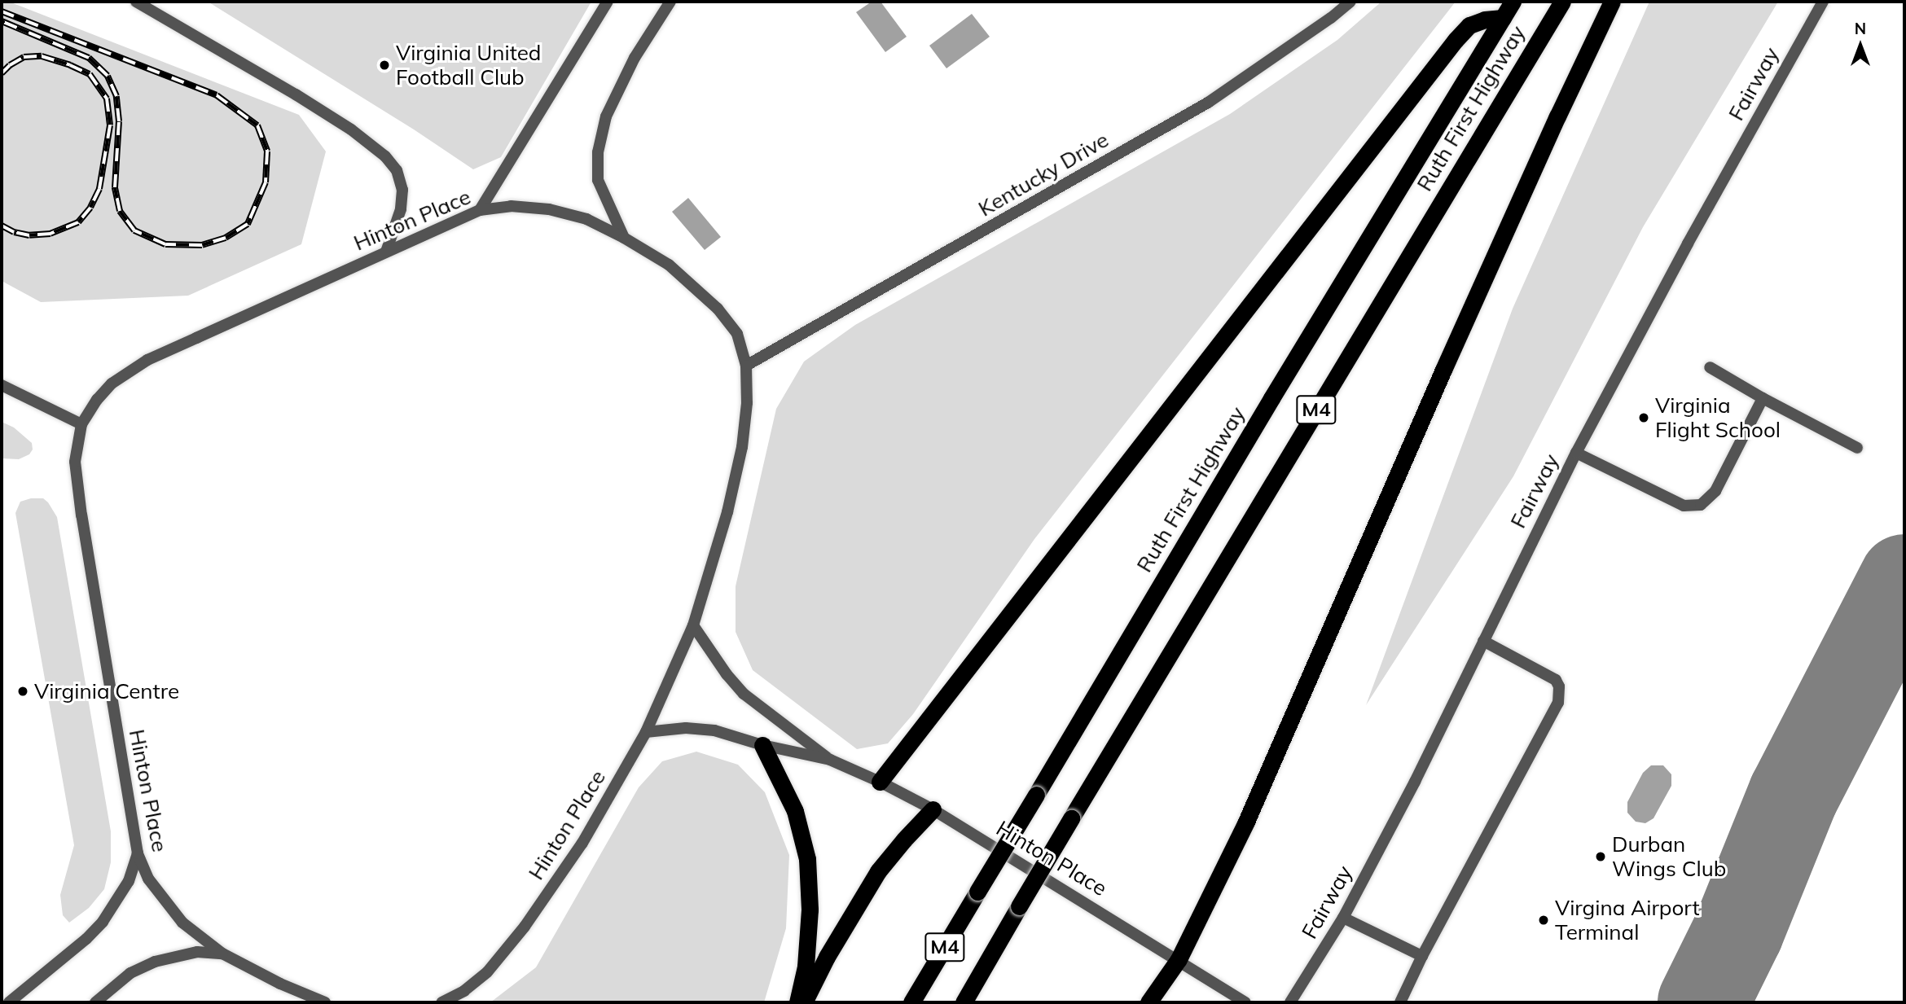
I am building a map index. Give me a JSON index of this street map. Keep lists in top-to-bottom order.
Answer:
{
  "streets": {
    "highway": ["Ruth First Highway", "M4"],
    "street": ["Fairway", "Kentucky Drive", "Hinton Place"]
  },
  "crossings": [
    ["Kentucky Drive", "Hinton Place"]
  ],
  "places": [
    "Virginia United Football Club",
    "Virginia Flight School",
    "Virginia Centre",
    "Durban Wings Club",
    "Virgina Airport Terminal"
  ],
  "north": "top"
}
